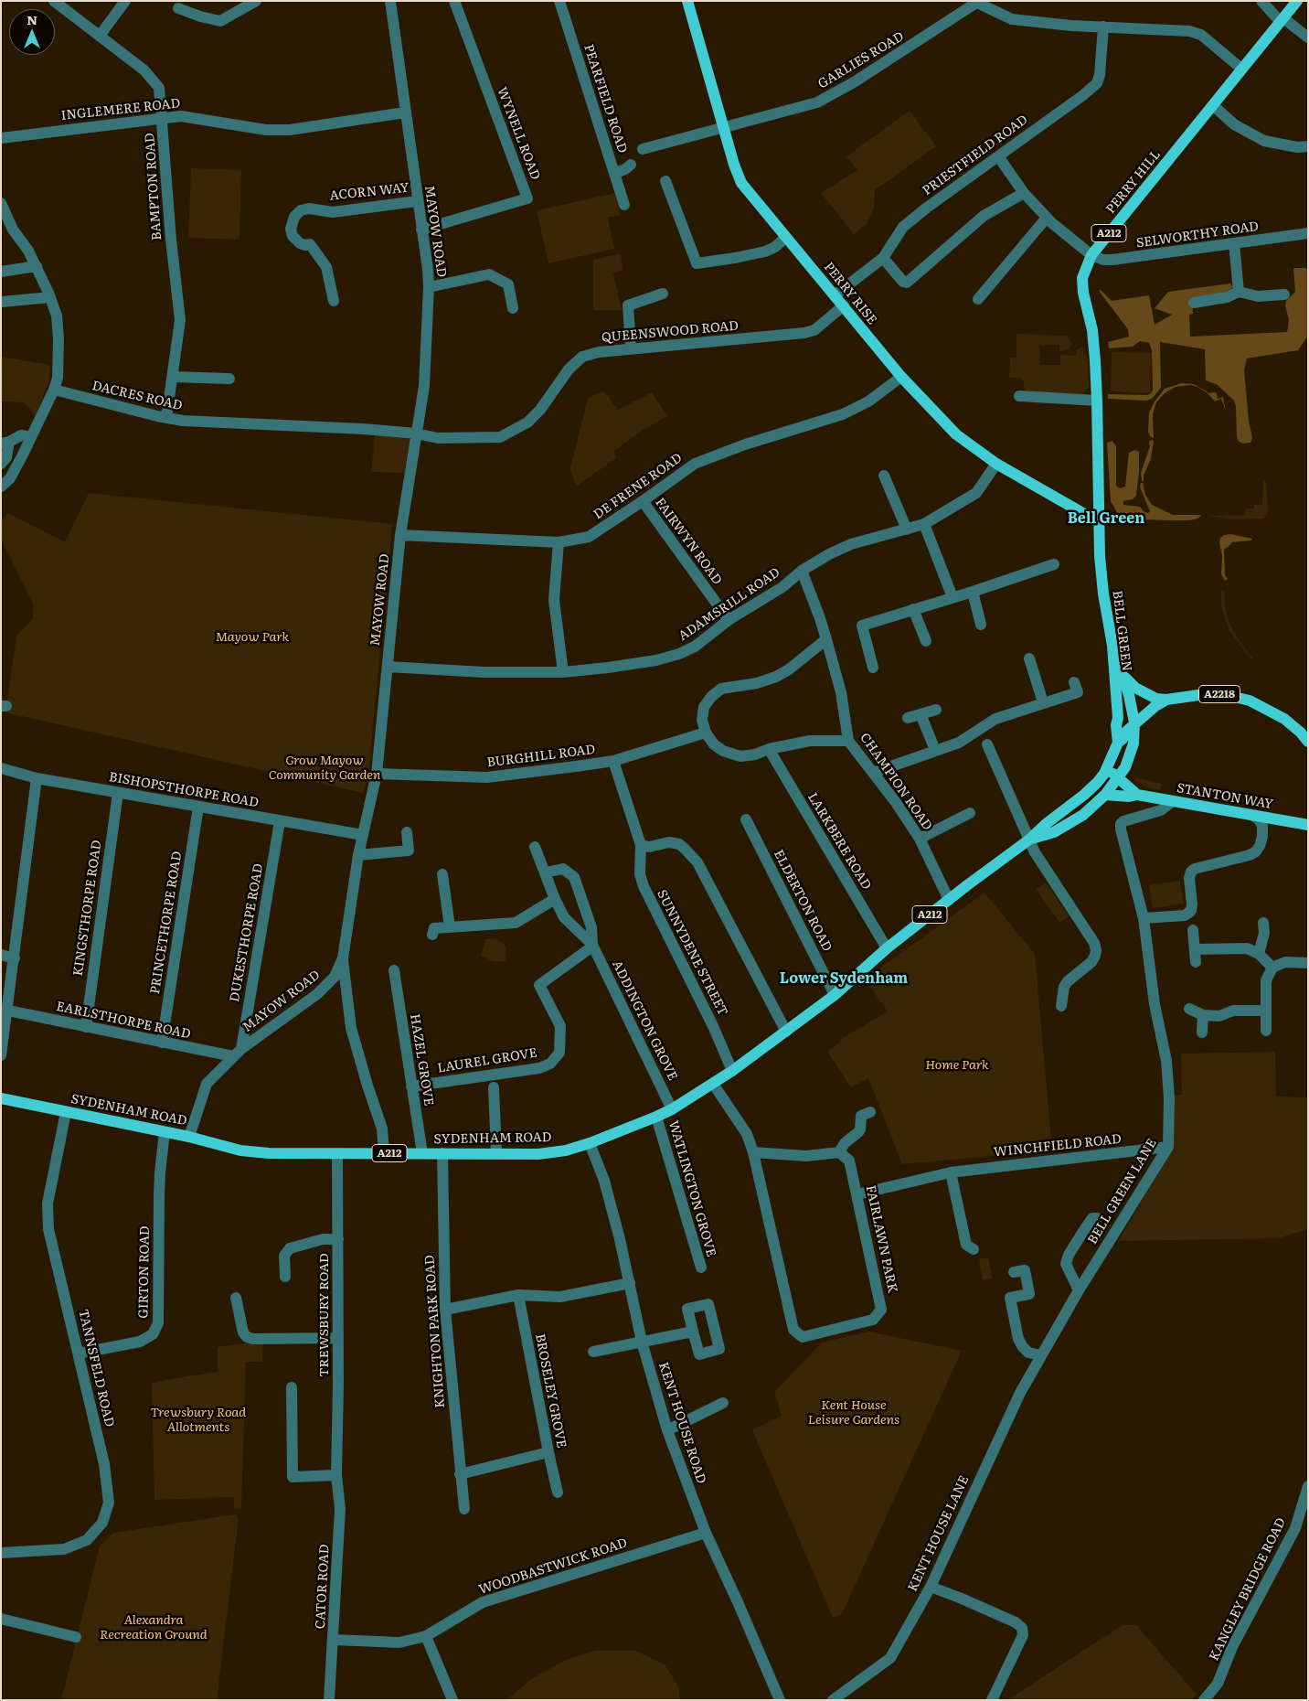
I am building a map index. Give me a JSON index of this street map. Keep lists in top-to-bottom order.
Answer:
{
  "streets": {
    "main road": [
      "PERRY HILL",
      "A212",
      "PERRY RISE",
      "BELL GREEN",
      "A2218",
      "STANTON WAY",
      "SYDENHAM ROAD"
    ],
    "street": [
      "GARLIES ROAD",
      "PEARFIELD ROAD",
      "INGLEMERE ROAD",
      "WYNELL ROAD",
      "PRIESTFIELD ROAD",
      "BAMPTON ROAD",
      "ACORN WAY",
      "MAYOW ROAD",
      "SELWORTHY ROAD",
      "QUEENSWOOD ROAD",
      "DACRES ROAD",
      "DE FRENE ROAD",
      "FAIRWYN ROAD",
      "ADAMSRILL ROAD",
      "BURGHILL ROAD",
      "CHAMPION ROAD",
      "BISHOPSTHORPE ROAD",
      "LARKBERE ROAD",
      "ELDERTON ROAD",
      "KINGSTHORPE ROAD",
      "PRINCETHORPE ROAD",
      "DUKESTHORPE ROAD",
      "SUNNYDENE STREET",
      "EARLSTHORPE ROAD",
      "ADDINGTON GROVE",
      "HAZEL GROVE",
      "LAUREL GROVE",
      "WINCHFIELD ROAD",
      "WATLINGTON GROVE",
      "BELL GREEN LANE",
      "FAIRLAWN PARK",
      "GIRTON ROAD",
      "TREWSBURY ROAD",
      "KNIGHTON PARK ROAD",
      "TANNSFELD ROAD",
      "BROSELEY GROVE",
      "KENT HOUSE ROAD",
      "KENT HOUSE LANE",
      "WOODBASTWICK ROAD",
      "CATOR ROAD",
      "KANGLEY BRIDGE ROAD"
    ]
  },
  "crossings": [
    ["GARLIES ROAD", "PERRY RISE"],
    ["INGLEMERE ROAD", "BAMPTON ROAD"],
    ["INGLEMERE ROAD", "MAYOW ROAD"],
    ["WYNELL ROAD", "MAYOW ROAD"],
    ["PRIESTFIELD ROAD", "PERRY RISE"],
    ["PERRY HILL", "SELWORTHY ROAD"],
    ["PERRY HILL", "PERRY RISE"],
    ["PERRY HILL", "BELL GREEN"],
    ["BAMPTON ROAD", "DACRES ROAD"],
    ["ACORN WAY", "MAYOW ROAD"],
    ["MAYOW ROAD", "QUEENSWOOD ROAD"],
    ["MAYOW ROAD", "DACRES ROAD"],
    ["MAYOW ROAD", "DE FRENE ROAD"],
    ["MAYOW ROAD", "ADAMSRILL ROAD"],
    ["MAYOW ROAD", "BURGHILL ROAD"],
    ["MAYOW ROAD", "BISHOPSTHORPE ROAD"],
    ["MAYOW ROAD", "DUKESTHORPE ROAD"],
    ["MAYOW ROAD", "EARLSTHORPE ROAD"],
    ["MAYOW ROAD", "SYDENHAM ROAD"],
    ["A212", "BELL GREEN"],
    ["A212", "A2218"],
    ["A212", "SYDENHAM ROAD"],
    ["PERRY RISE", "QUEENSWOOD ROAD"],
    ["PERRY RISE", "DE FRENE ROAD"],
    ["PERRY RISE", "ADAMSRILL ROAD"],
    ["PERRY RISE", "BELL GREEN"],
    ["QUEENSWOOD ROAD", "DACRES ROAD"],
    ["DE FRENE ROAD", "FAIRWYN ROAD"],
    ["FAIRWYN ROAD", "ADAMSRILL ROAD"],
    ["ADAMSRILL ROAD", "CHAMPION ROAD"],
    ["A2218", "SYDENHAM ROAD"],
    ["BURGHILL ROAD", "SUNNYDENE STREET"],
    ["CHAMPION ROAD", "SYDENHAM ROAD"],
    ["BISHOPSTHORPE ROAD", "KINGSTHORPE ROAD"],
    ["BISHOPSTHORPE ROAD", "PRINCETHORPE ROAD"],
    ["BISHOPSTHORPE ROAD", "DUKESTHORPE ROAD"],
    ["STANTON WAY", "SYDENHAM ROAD"],
    ["STANTON WAY", "BELL GREEN LANE"],
    ["LARKBERE ROAD", "SYDENHAM ROAD"],
    ["ELDERTON ROAD", "SYDENHAM ROAD"],
    ["KINGSTHORPE ROAD", "EARLSTHORPE ROAD"],
    ["PRINCETHORPE ROAD", "EARLSTHORPE ROAD"],
    ["DUKESTHORPE ROAD", "EARLSTHORPE ROAD"],
    ["SUNNYDENE STREET", "SYDENHAM ROAD"],
    ["ADDINGTON GROVE", "LAUREL GROVE"],
    ["ADDINGTON GROVE", "SYDENHAM ROAD"],
    ["HAZEL GROVE", "LAUREL GROVE"],
    ["HAZEL GROVE", "SYDENHAM ROAD"],
    ["SYDENHAM ROAD", "WATLINGTON GROVE"],
    ["SYDENHAM ROAD", "FAIRLAWN PARK"],
    ["SYDENHAM ROAD", "GIRTON ROAD"],
    ["SYDENHAM ROAD", "TREWSBURY ROAD"],
    ["SYDENHAM ROAD", "KNIGHTON PARK ROAD"],
    ["SYDENHAM ROAD", "TANNSFELD ROAD"],
    ["SYDENHAM ROAD", "KENT HOUSE ROAD"],
    ["WINCHFIELD ROAD", "BELL GREEN LANE"],
    ["WINCHFIELD ROAD", "FAIRLAWN PARK"],
    ["BELL GREEN LANE", "KENT HOUSE LANE"],
    ["GIRTON ROAD", "TANNSFELD ROAD"],
    ["TREWSBURY ROAD", "CATOR ROAD"],
    ["KENT HOUSE ROAD", "WOODBASTWICK ROAD"],
    ["WOODBASTWICK ROAD", "CATOR ROAD"]
  ],
  "districts": ["Bell Green", "Lower Sydenham"],
  "parks": [
    "Mayow Park",
    "Grow Mayow Community Garden",
    "Home Park",
    "Kent House Leisure Gardens",
    "Trewsbury Road Allotments",
    "Alexandra Recreation Ground"
  ],
  "north": "top"
}
